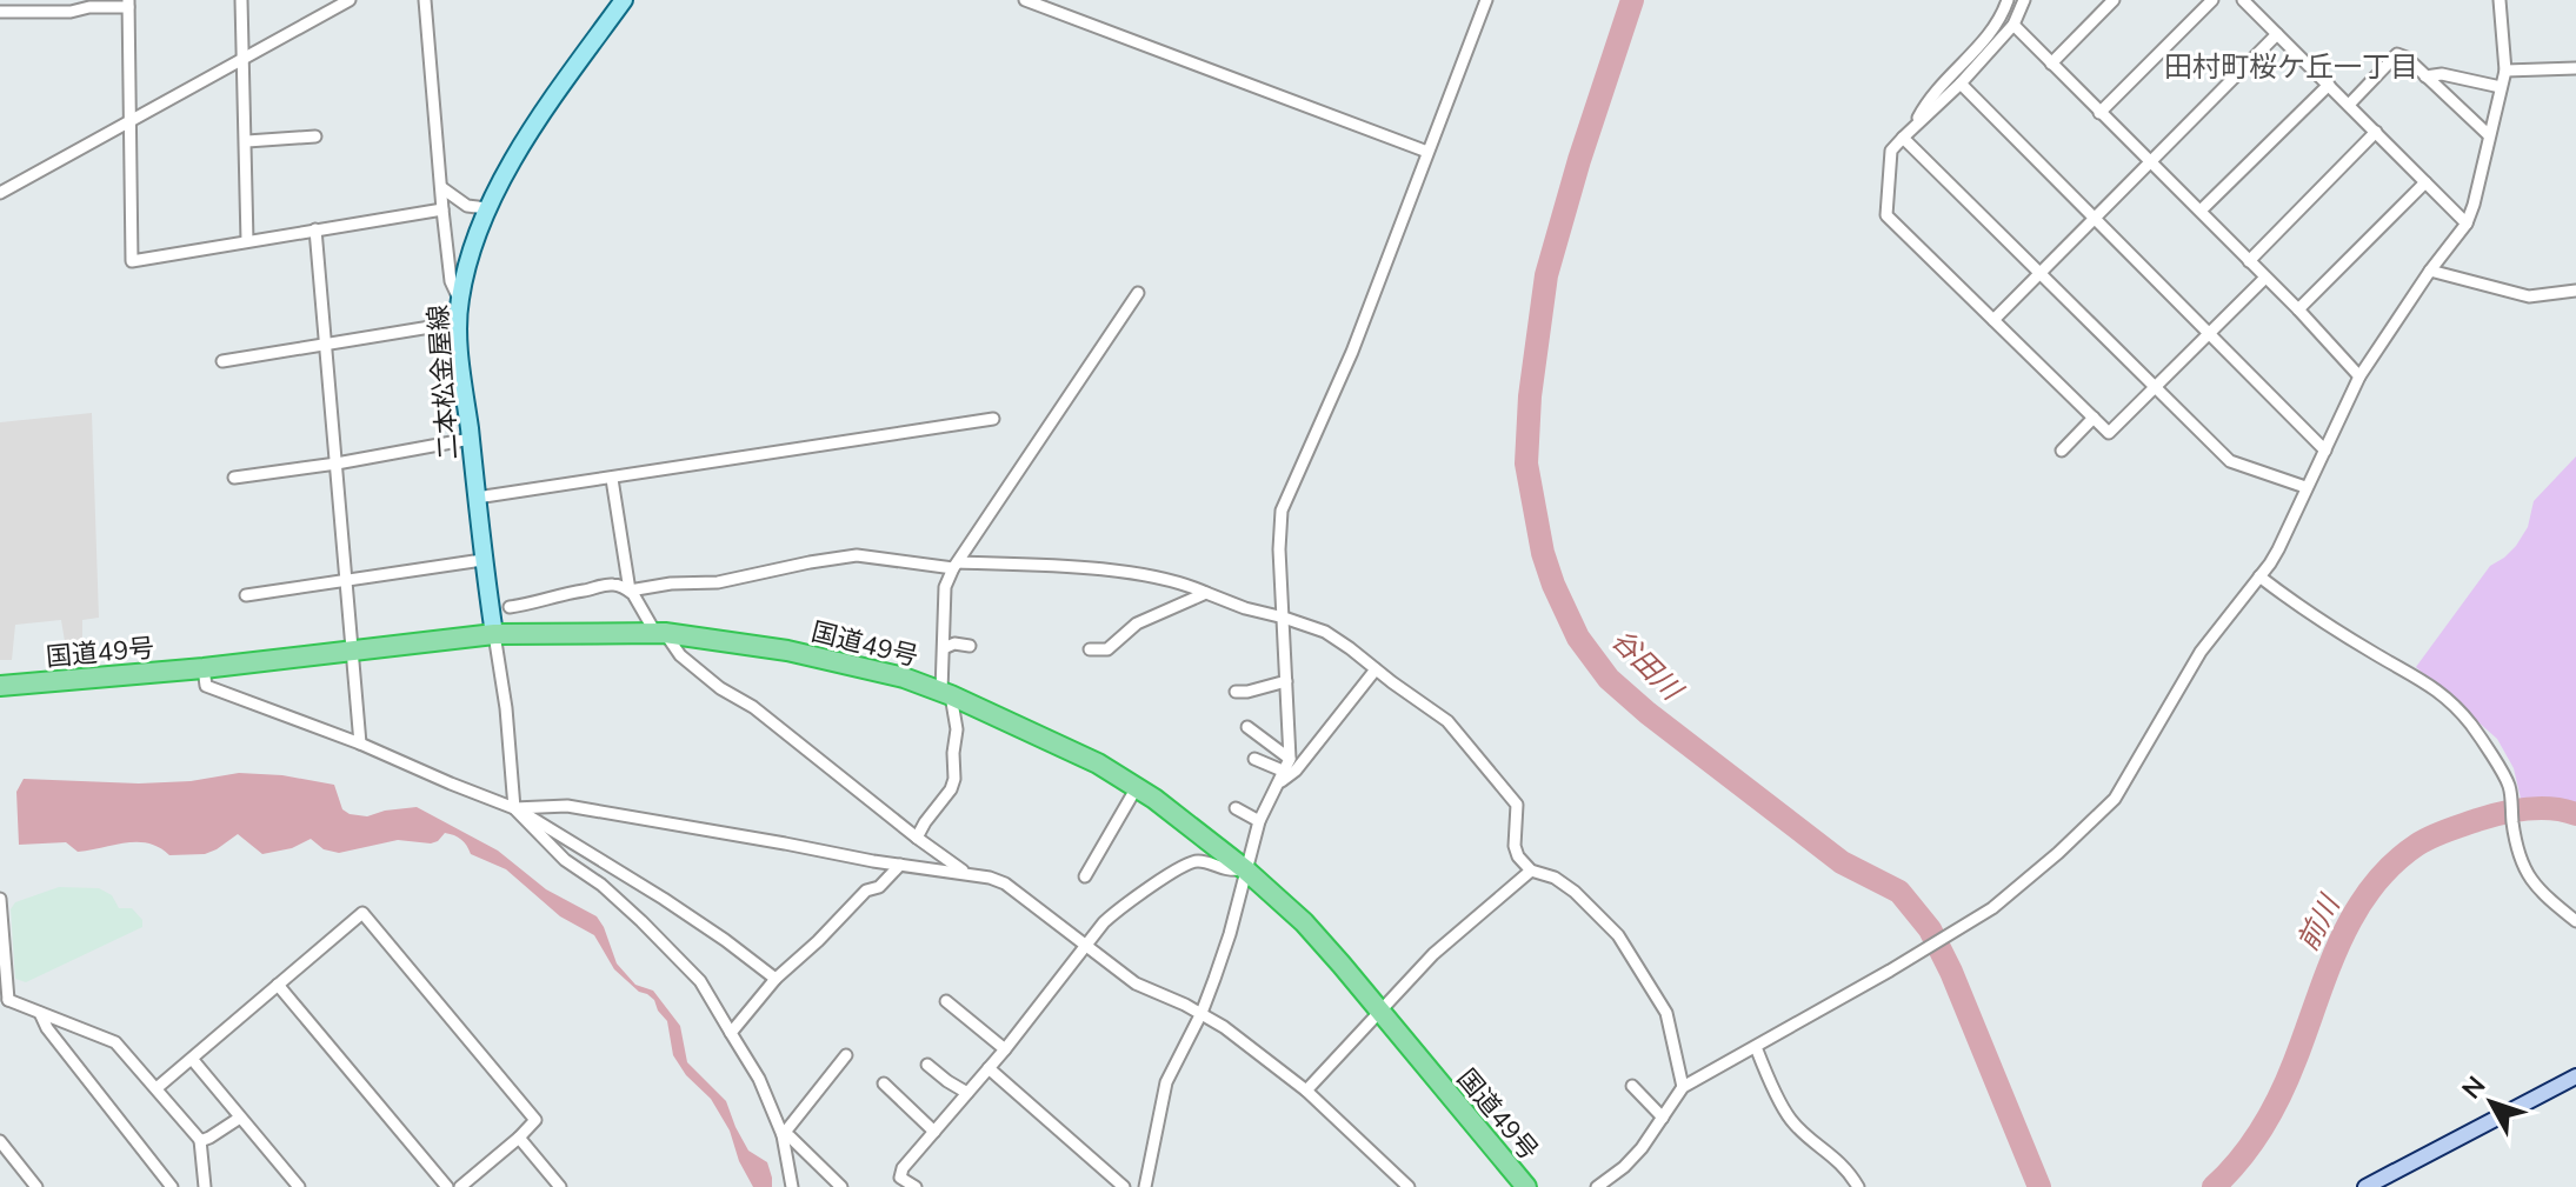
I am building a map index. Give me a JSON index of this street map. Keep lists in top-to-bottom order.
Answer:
{
  "streets": {
    "highway": ["国道49号"],
    "main road": ["二本松金屋線"]
  },
  "crossings": [
    ["二本松金屋線", "国道49号"]
  ],
  "districts": ["田村町桜ケ丘一丁目"],
  "water": ["谷田川", "前川"],
  "north": "top left"
}
